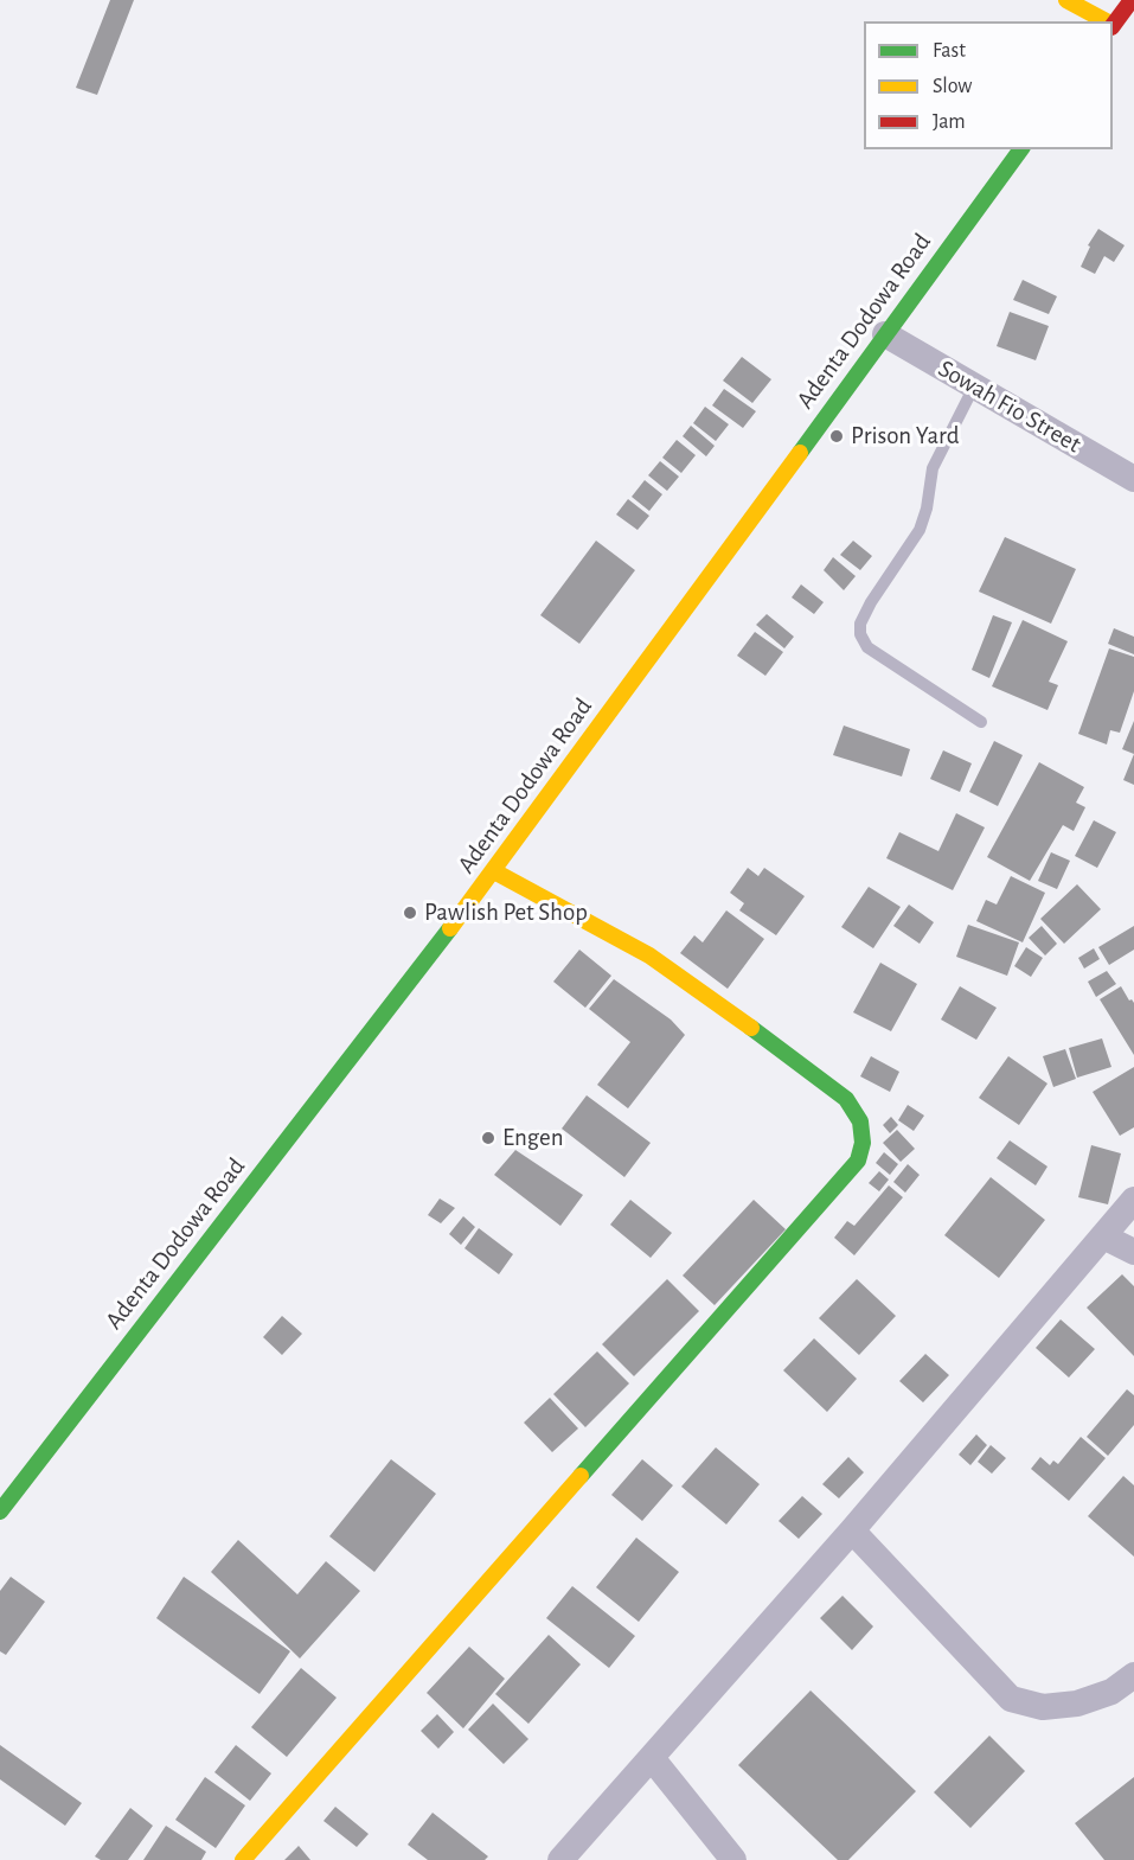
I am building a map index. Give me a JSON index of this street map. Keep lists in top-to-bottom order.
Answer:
{
  "streets": {
    "main road": ["Adenta Dodowa Road"],
    "street": ["Sowah Fio Street"]
  },
  "crossings": [
    ["Adenta Dodowa Road", "Sowah Fio Street"]
  ],
  "places": ["Prison Yard", "Pawlish Pet Shop", "Engen"],
  "legend": ["Fast", "Slow", "Jam"]
}
